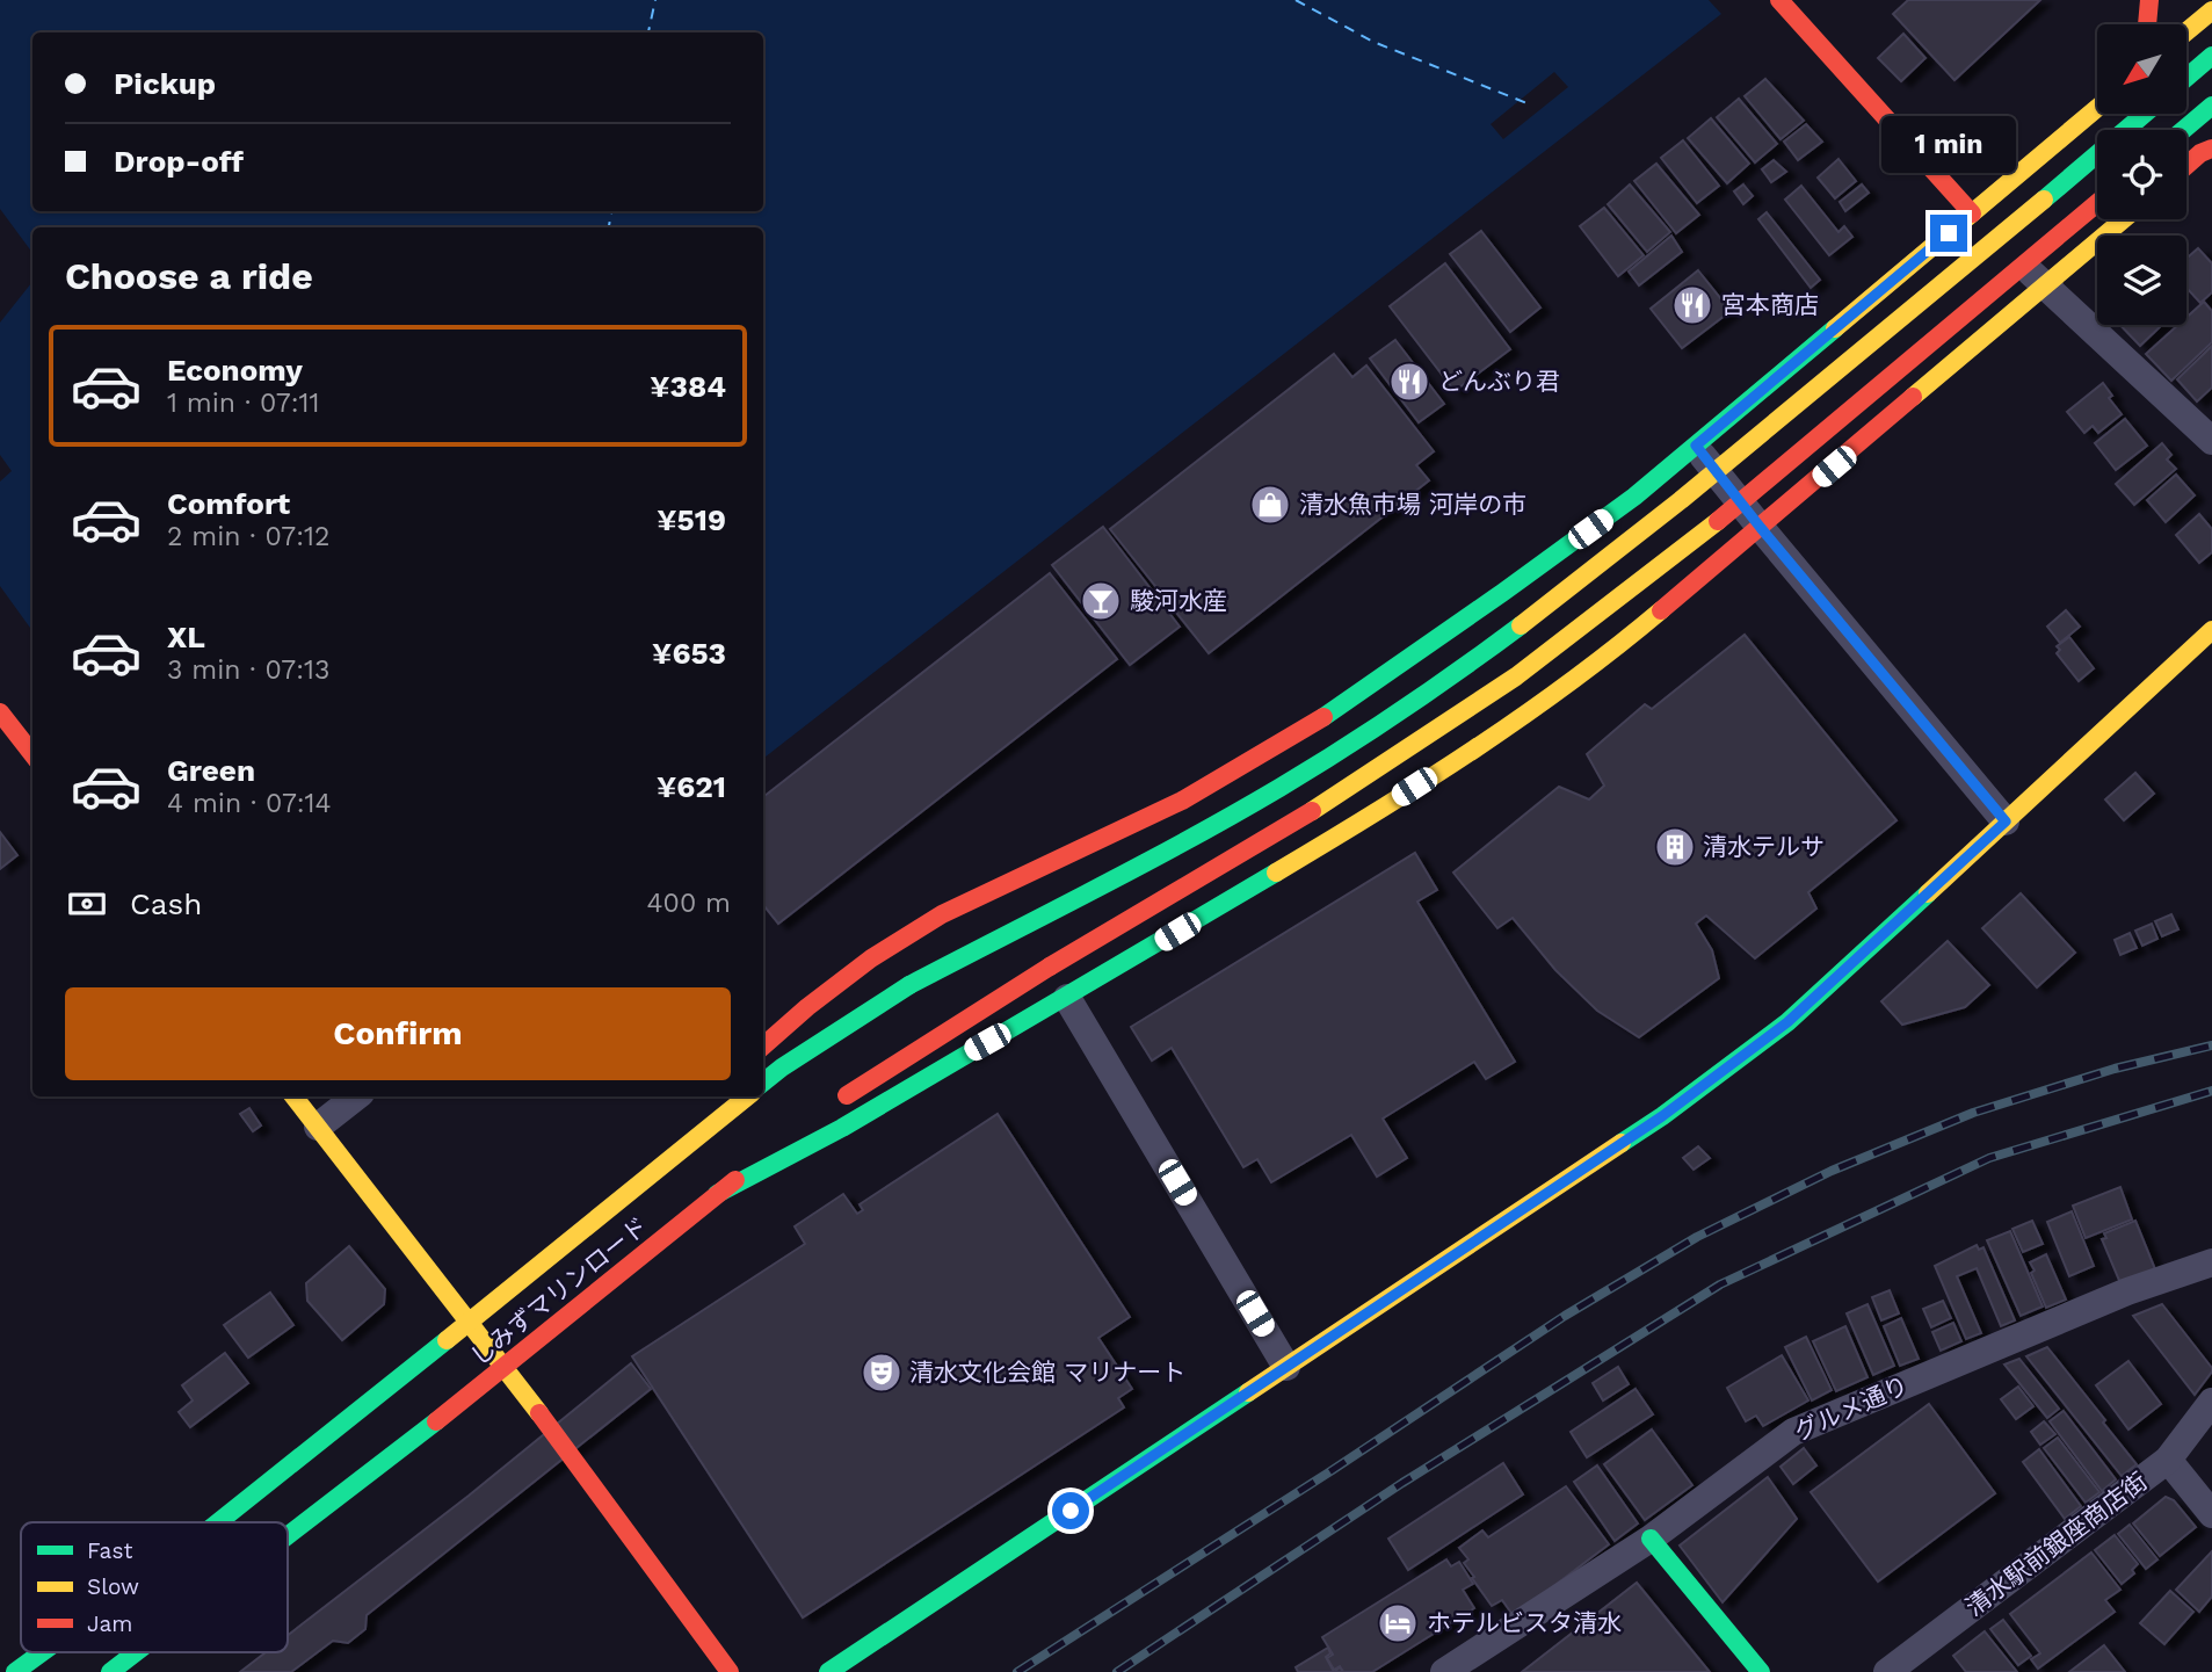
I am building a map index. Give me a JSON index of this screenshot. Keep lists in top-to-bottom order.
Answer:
{
  "streets": {
    "street": ["しみずマリンロード", "グルメ通り", "清水駅前銀座商店街"]
  },
  "places": {
    "restaurant": ["宮本商店", "どんぶり君"],
    "shop": ["清水魚市場 河岸の市"],
    "bar": ["駿河水産"],
    "building": ["清水テルサ"],
    "theatre": ["清水文化会館 マリナート"],
    "hotel": ["ホテルビスタ清水"]
  },
  "legend": ["Fast", "Slow", "Jam"],
  "north": "bottom left",
  "page": {
    "banner": ["Pickup", "Drop-off"],
    "bubble": "1 min",
    "heading": "Choose a ride",
    "list": [
      {
        "name": "Economy",
        "note": "1 min · 07:11",
        "value": "¥384"
      },
      {
        "name": "Comfort",
        "note": "2 min · 07:12",
        "value": "¥519"
      },
      {
        "name": "XL",
        "note": "3 min · 07:13",
        "value": "¥653"
      },
      {
        "name": "Green",
        "note": "4 min · 07:14",
        "value": "¥621"
      }
    ],
    "pay": ["Cash", "400 m"],
    "buttons": "Confirm"
  }
}
